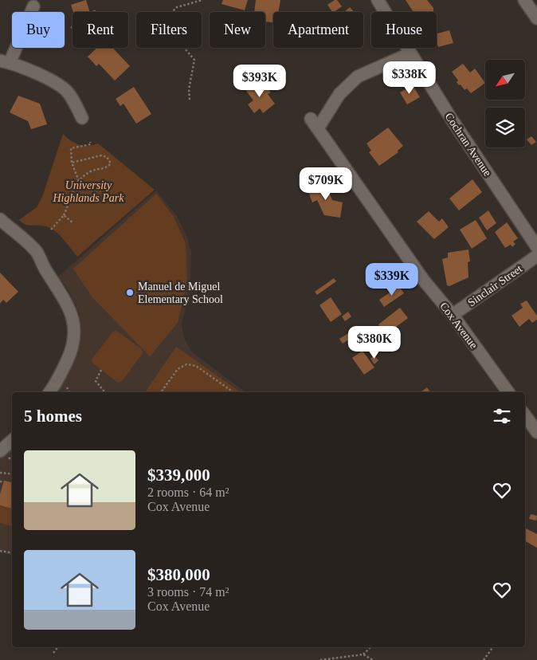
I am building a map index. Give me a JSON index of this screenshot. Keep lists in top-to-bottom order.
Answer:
{
  "streets": {
    "street": ["Cochran Avenue", "Sinclair Street", "Cox Avenue"]
  },
  "crossings": [
    ["Cochran Avenue", "Cox Avenue"],
    ["Sinclair Street", "Cox Avenue"]
  ],
  "parks": ["University Highlands Park"],
  "places": ["Manuel de Miguel Elementary School"],
  "north": "bottom left",
  "page": {
    "chip": [
      "Buy",
      "Rent",
      "Filters",
      "New",
      "Apartment",
      "House"
    ],
    "price": [
      "$338K",
      "$393K",
      "$709K",
      "$339K",
      "$380K"
    ],
    "heading": "5 homes",
    "list": [
      {
        "name": "$339,000",
        "note": "2 rooms · 64 m² · Cox Avenue"
      },
      {
        "name": "$380,000",
        "note": "3 rooms · 74 m² · Cox Avenue"
      }
    ]
  }
}
